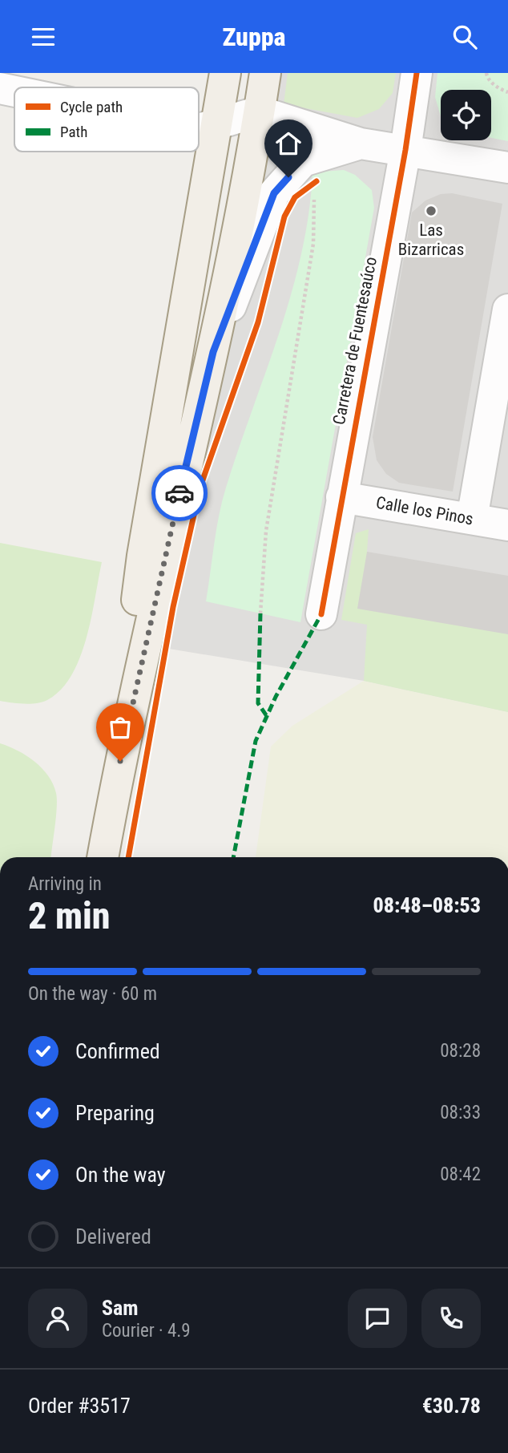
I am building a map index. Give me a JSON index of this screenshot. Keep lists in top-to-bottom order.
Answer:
{
  "streets": {
    "street": ["Carretera de Fuentesaúco", "Calle los Pinos"]
  },
  "crossings": [
    ["Carretera de Fuentesaúco", "Calle los Pinos"]
  ],
  "places": ["Las Bizarricas"],
  "legend": ["Cycle path", "Path"],
  "page": {
    "header": "Zuppa",
    "heading": ["2 min", "Arriving in", "08:48–08:53"],
    "panel": [
      "Sam",
      "Courier · 4.9",
      "Order #3517",
      "€30.78"
    ],
    "bar": "On the way · 60 m",
    "list": [
      ["Confirmed", "08:28"],
      ["Preparing", "08:33"],
      ["On the way", "08:42"],
      "Delivered"
    ]
  }
}
